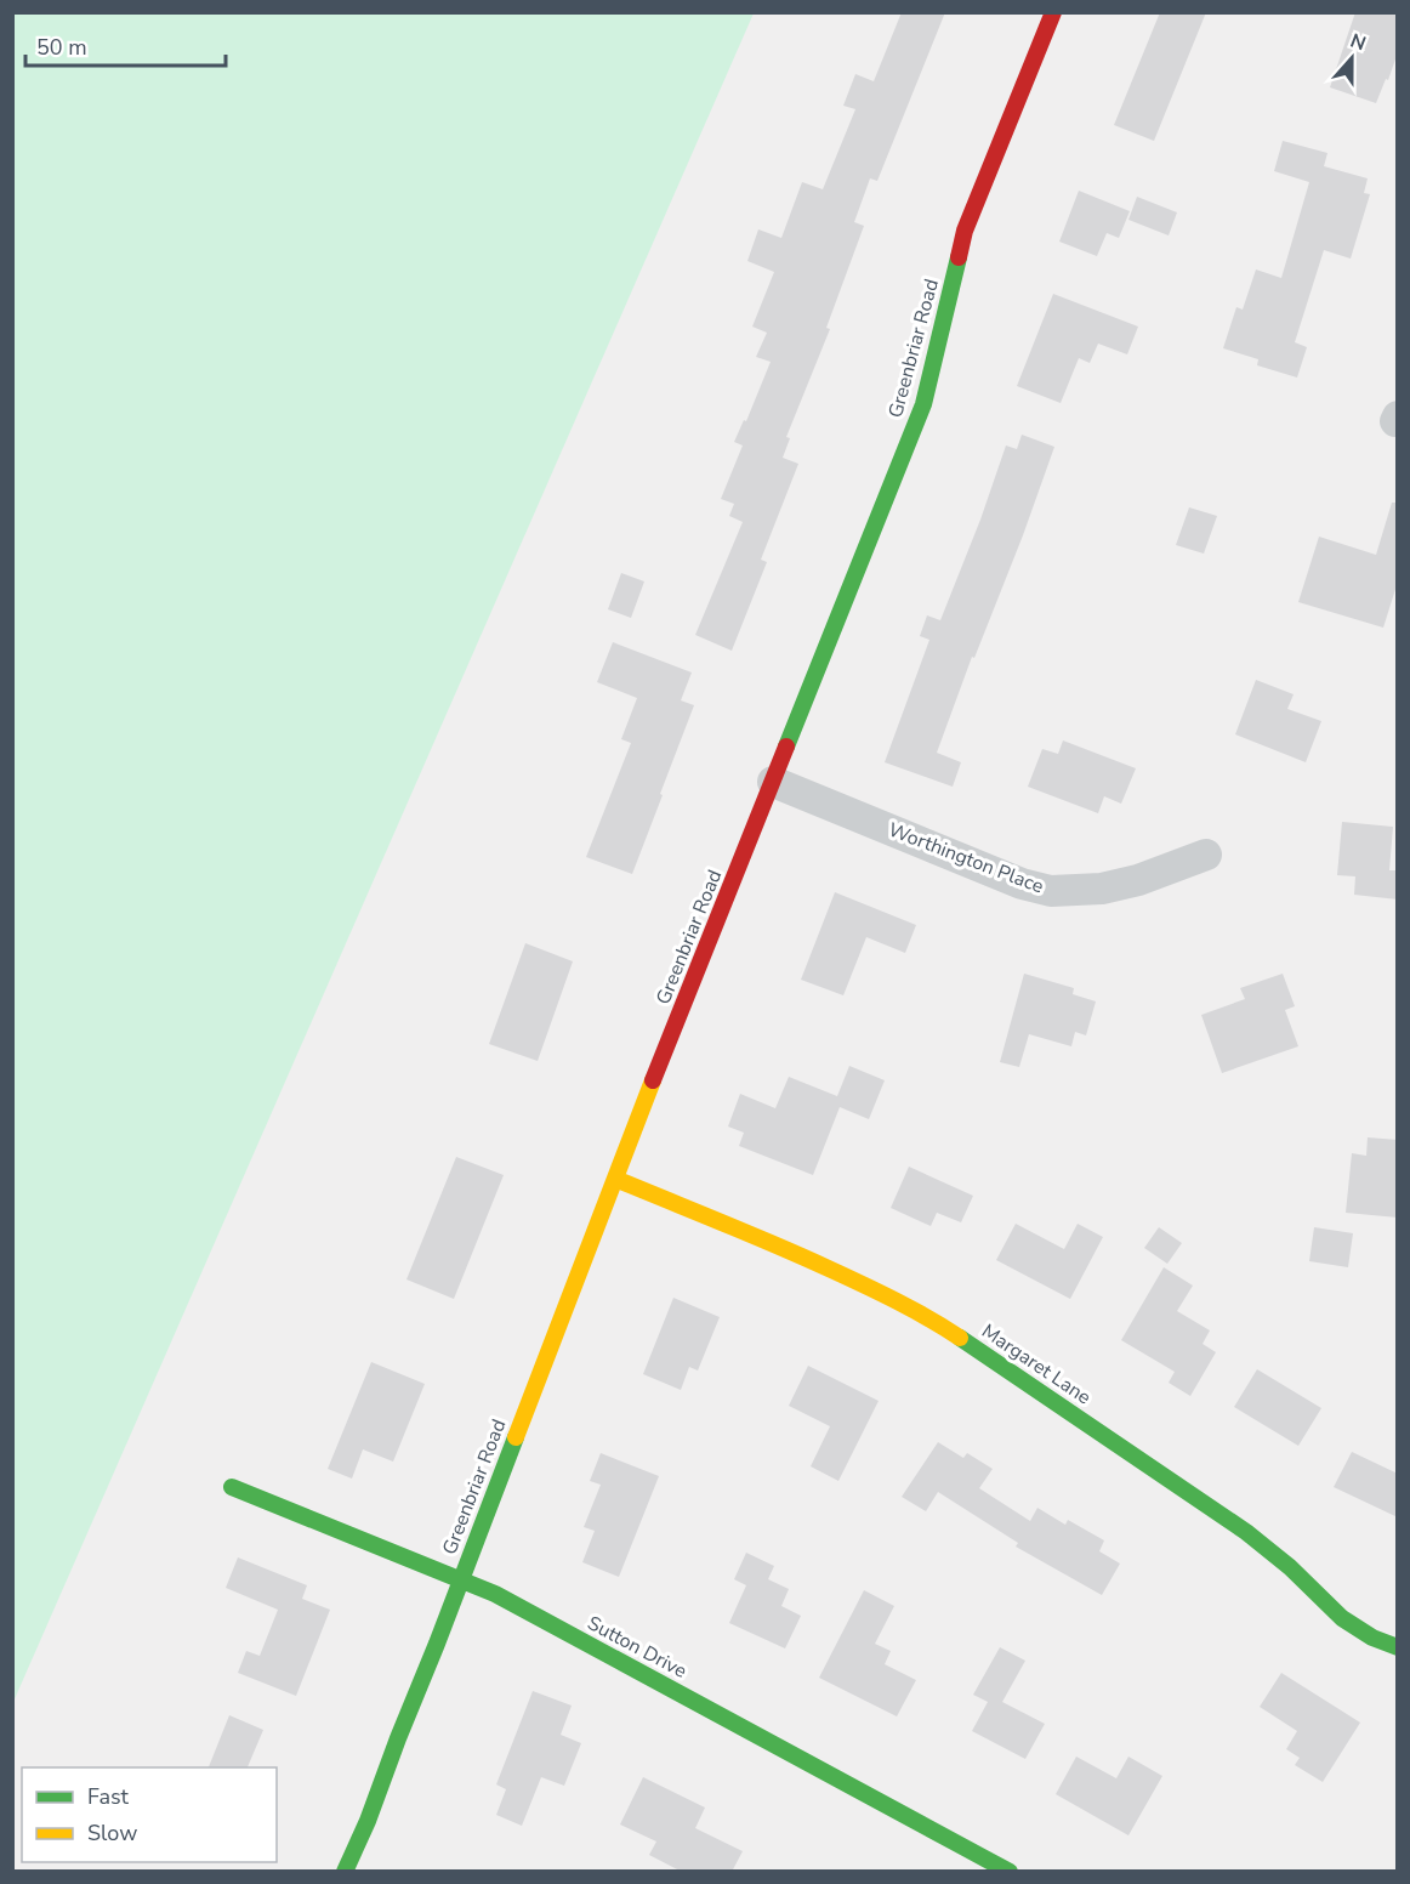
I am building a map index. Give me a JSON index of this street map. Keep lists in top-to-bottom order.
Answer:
{
  "streets": {
    "street": [
      "Greenbriar Road",
      "Worthington Place",
      "Margaret Lane",
      "Sutton Drive"
    ]
  },
  "crossings": [
    ["Greenbriar Road", "Worthington Place"],
    ["Greenbriar Road", "Margaret Lane"],
    ["Greenbriar Road", "Sutton Drive"]
  ],
  "legend": ["Fast", "Slow"],
  "scale_bar": "50 m",
  "north": "top"
}
